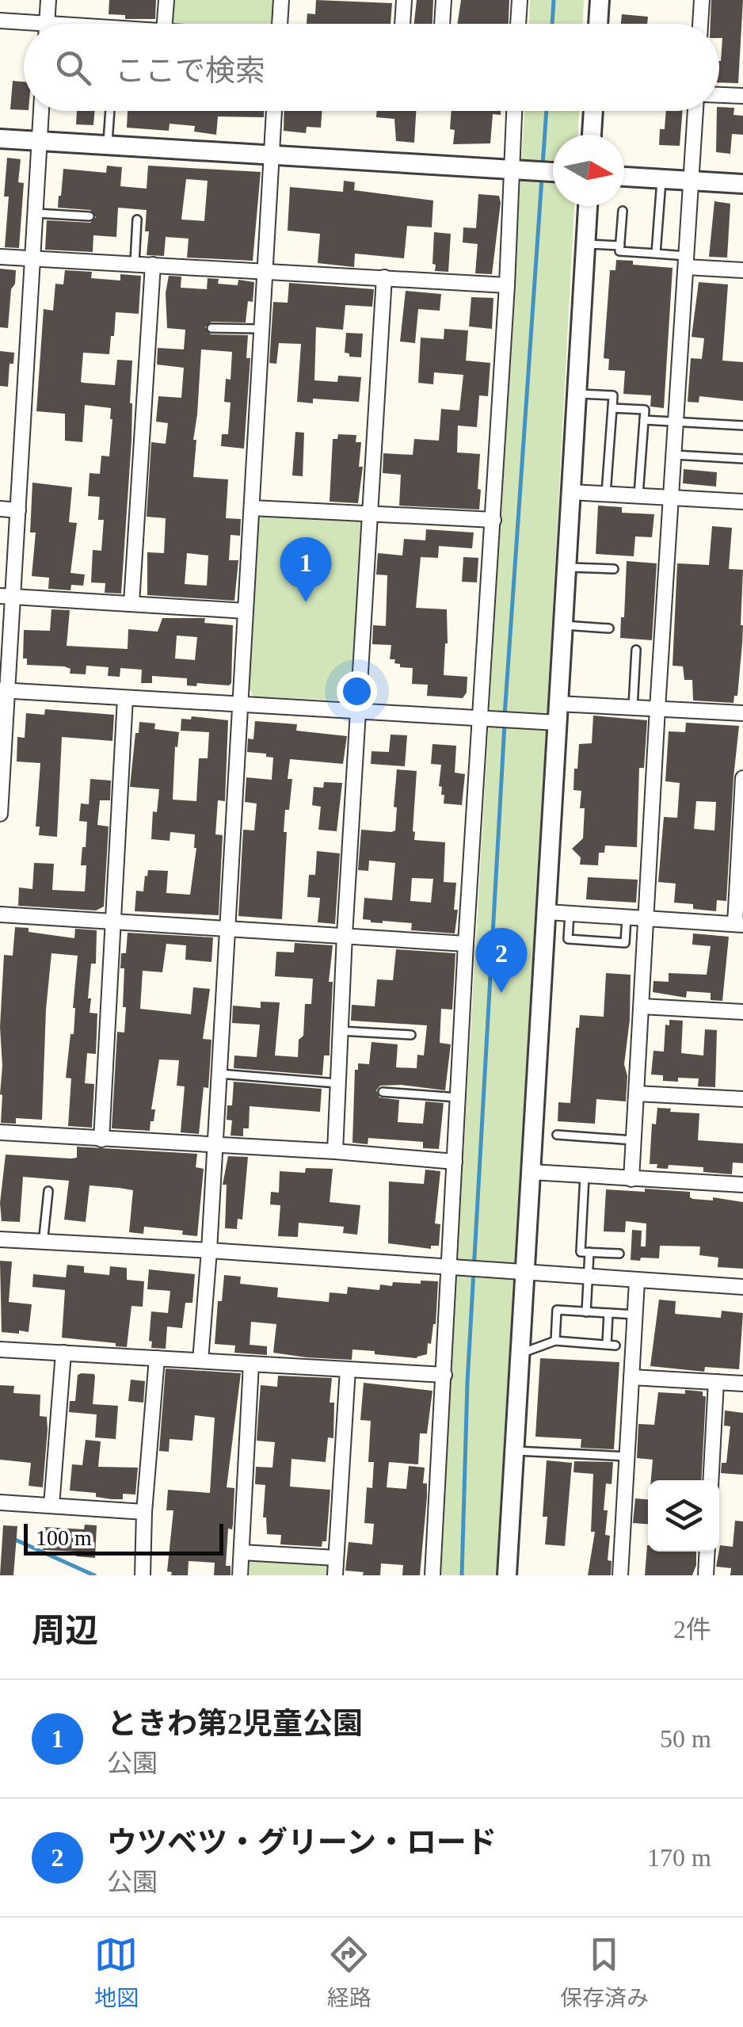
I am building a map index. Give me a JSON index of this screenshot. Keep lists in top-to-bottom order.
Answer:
{
  "scale_bar": "100 m",
  "north": "right",
  "page": {
    "search": "ここで検索",
    "pins": ["1", "2"],
    "scale": "100 m",
    "heading": ["周辺", "2件"],
    "list": [
      {
        "mark": "1",
        "name": "ときわ第2児童公園",
        "note": "公園",
        "value": "50 m"
      },
      {
        "mark": "2",
        "name": "ウツベツ・グリーン・ロード",
        "note": "公園",
        "value": "170 m"
      }
    ],
    "nav": ["地図", "経路", "保存済み"]
  }
}
